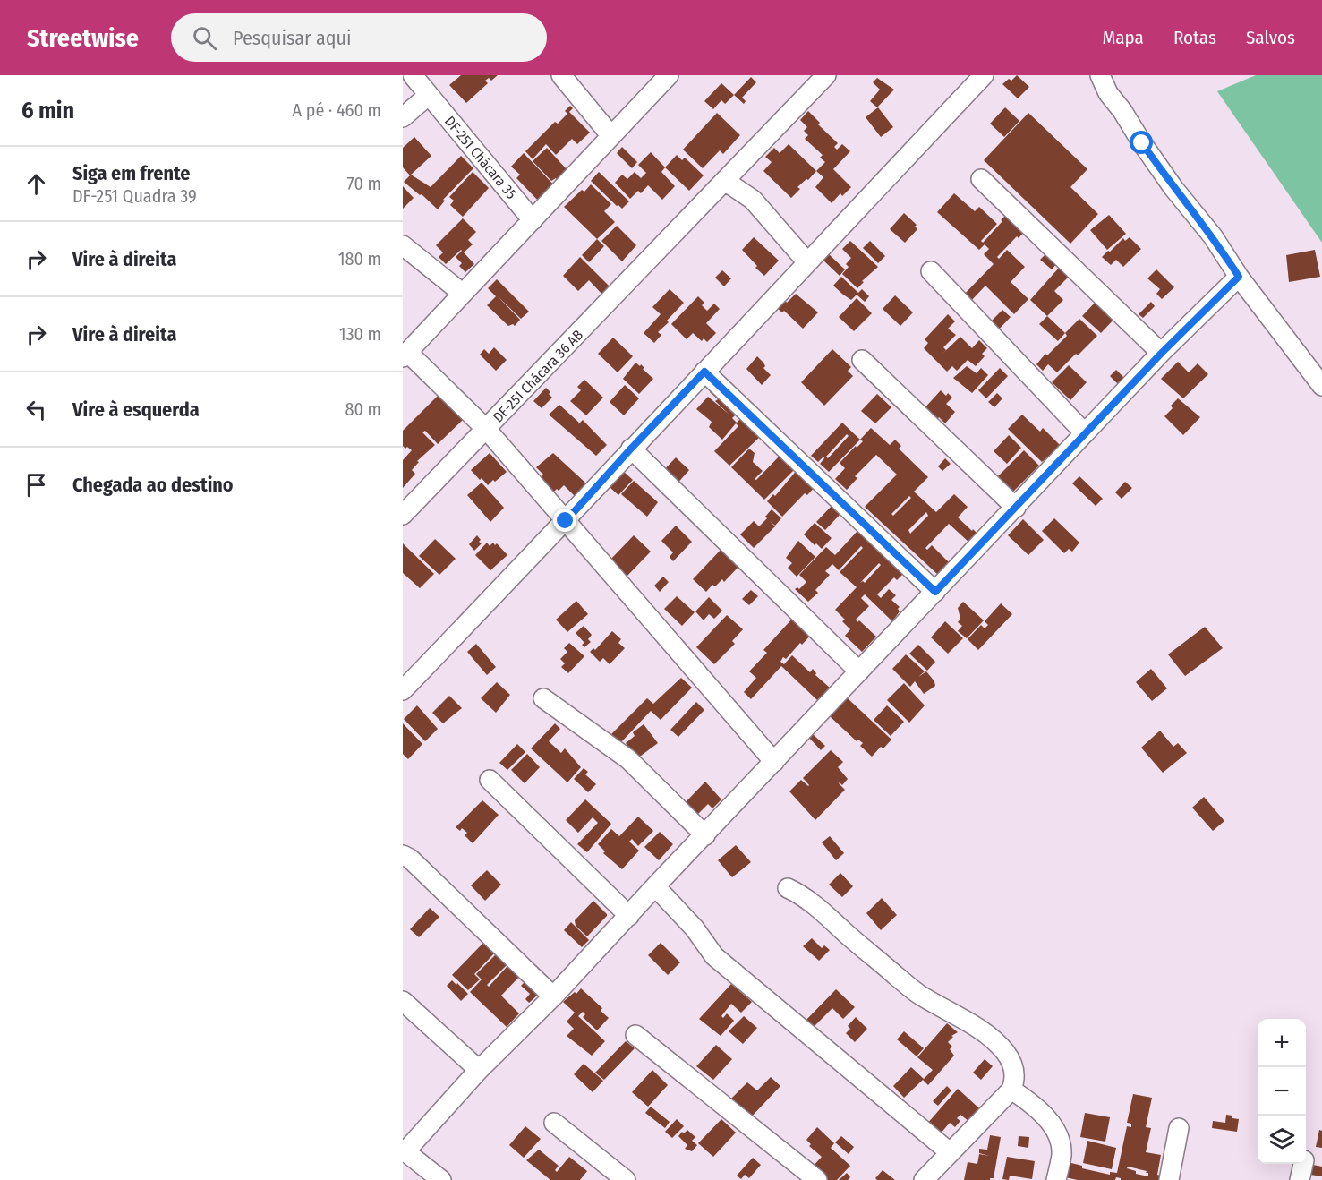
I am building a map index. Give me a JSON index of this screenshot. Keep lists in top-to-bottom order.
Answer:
{
  "streets": {
    "street": ["DF-251 Chácara 35", "DF-251 Chácara 36 AB"]
  },
  "page": {
    "header": "Streetwise",
    "search": "Pesquisar aqui",
    "nav": ["Mapa", "Rotas", "Salvos"],
    "heading": ["6 min", "A pé · 460 m"],
    "list": [
      ["Siga em frente", "DF-251 Quadra 39", "70 m"],
      ["Vire à direita", "180 m"],
      ["Vire à direita", "130 m"],
      ["Vire à esquerda", "80 m"],
      "Chegada ao destino"
    ],
    "map_buttons": ["+", "−"]
  }
}
